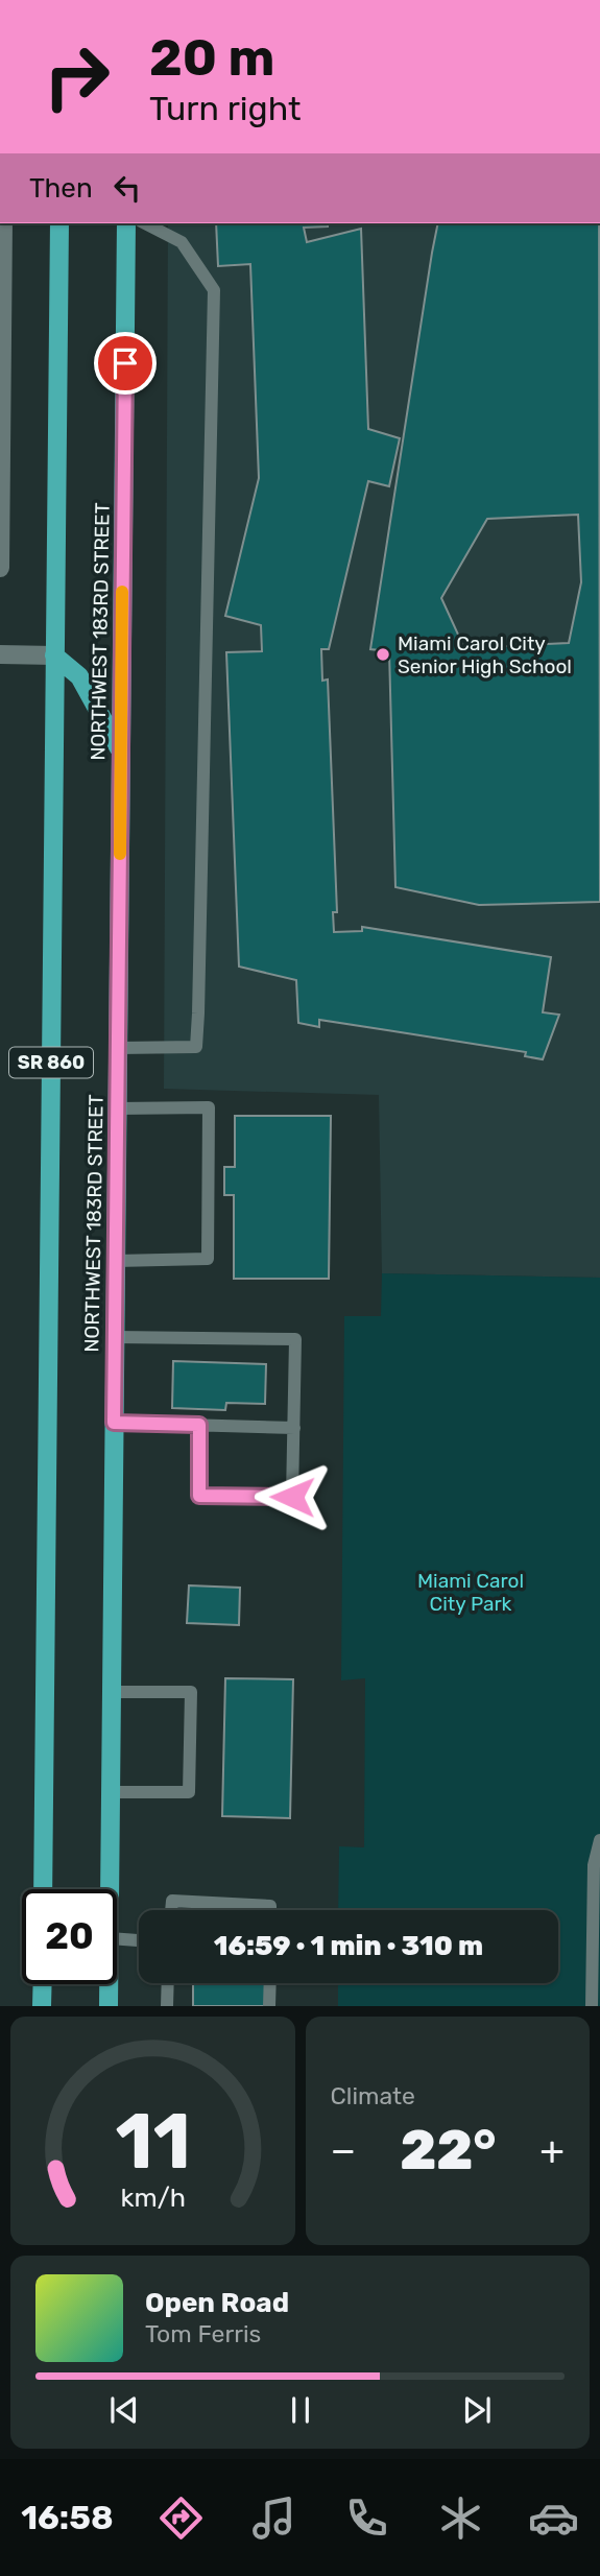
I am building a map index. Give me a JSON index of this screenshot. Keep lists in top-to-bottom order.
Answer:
{
  "streets": {
    "main road": ["NORTHWEST 183RD STREET", "SR 860"]
  },
  "parks": ["Miami Carol City Park"],
  "places": ["Miami Carol City Senior High School"],
  "page": {
    "turn": ["20 m", "Turn right"],
    "then": "Then",
    "limit": "20",
    "trip": "16:59 · 1 min · 310 m",
    "tile": "Climate",
    "heat": ["−", "22°", "+"],
    "song": ["Open Road", "Tom Ferris"],
    "tabs": "16:58",
    "gauge": ["11", "km/h"]
  }
}
